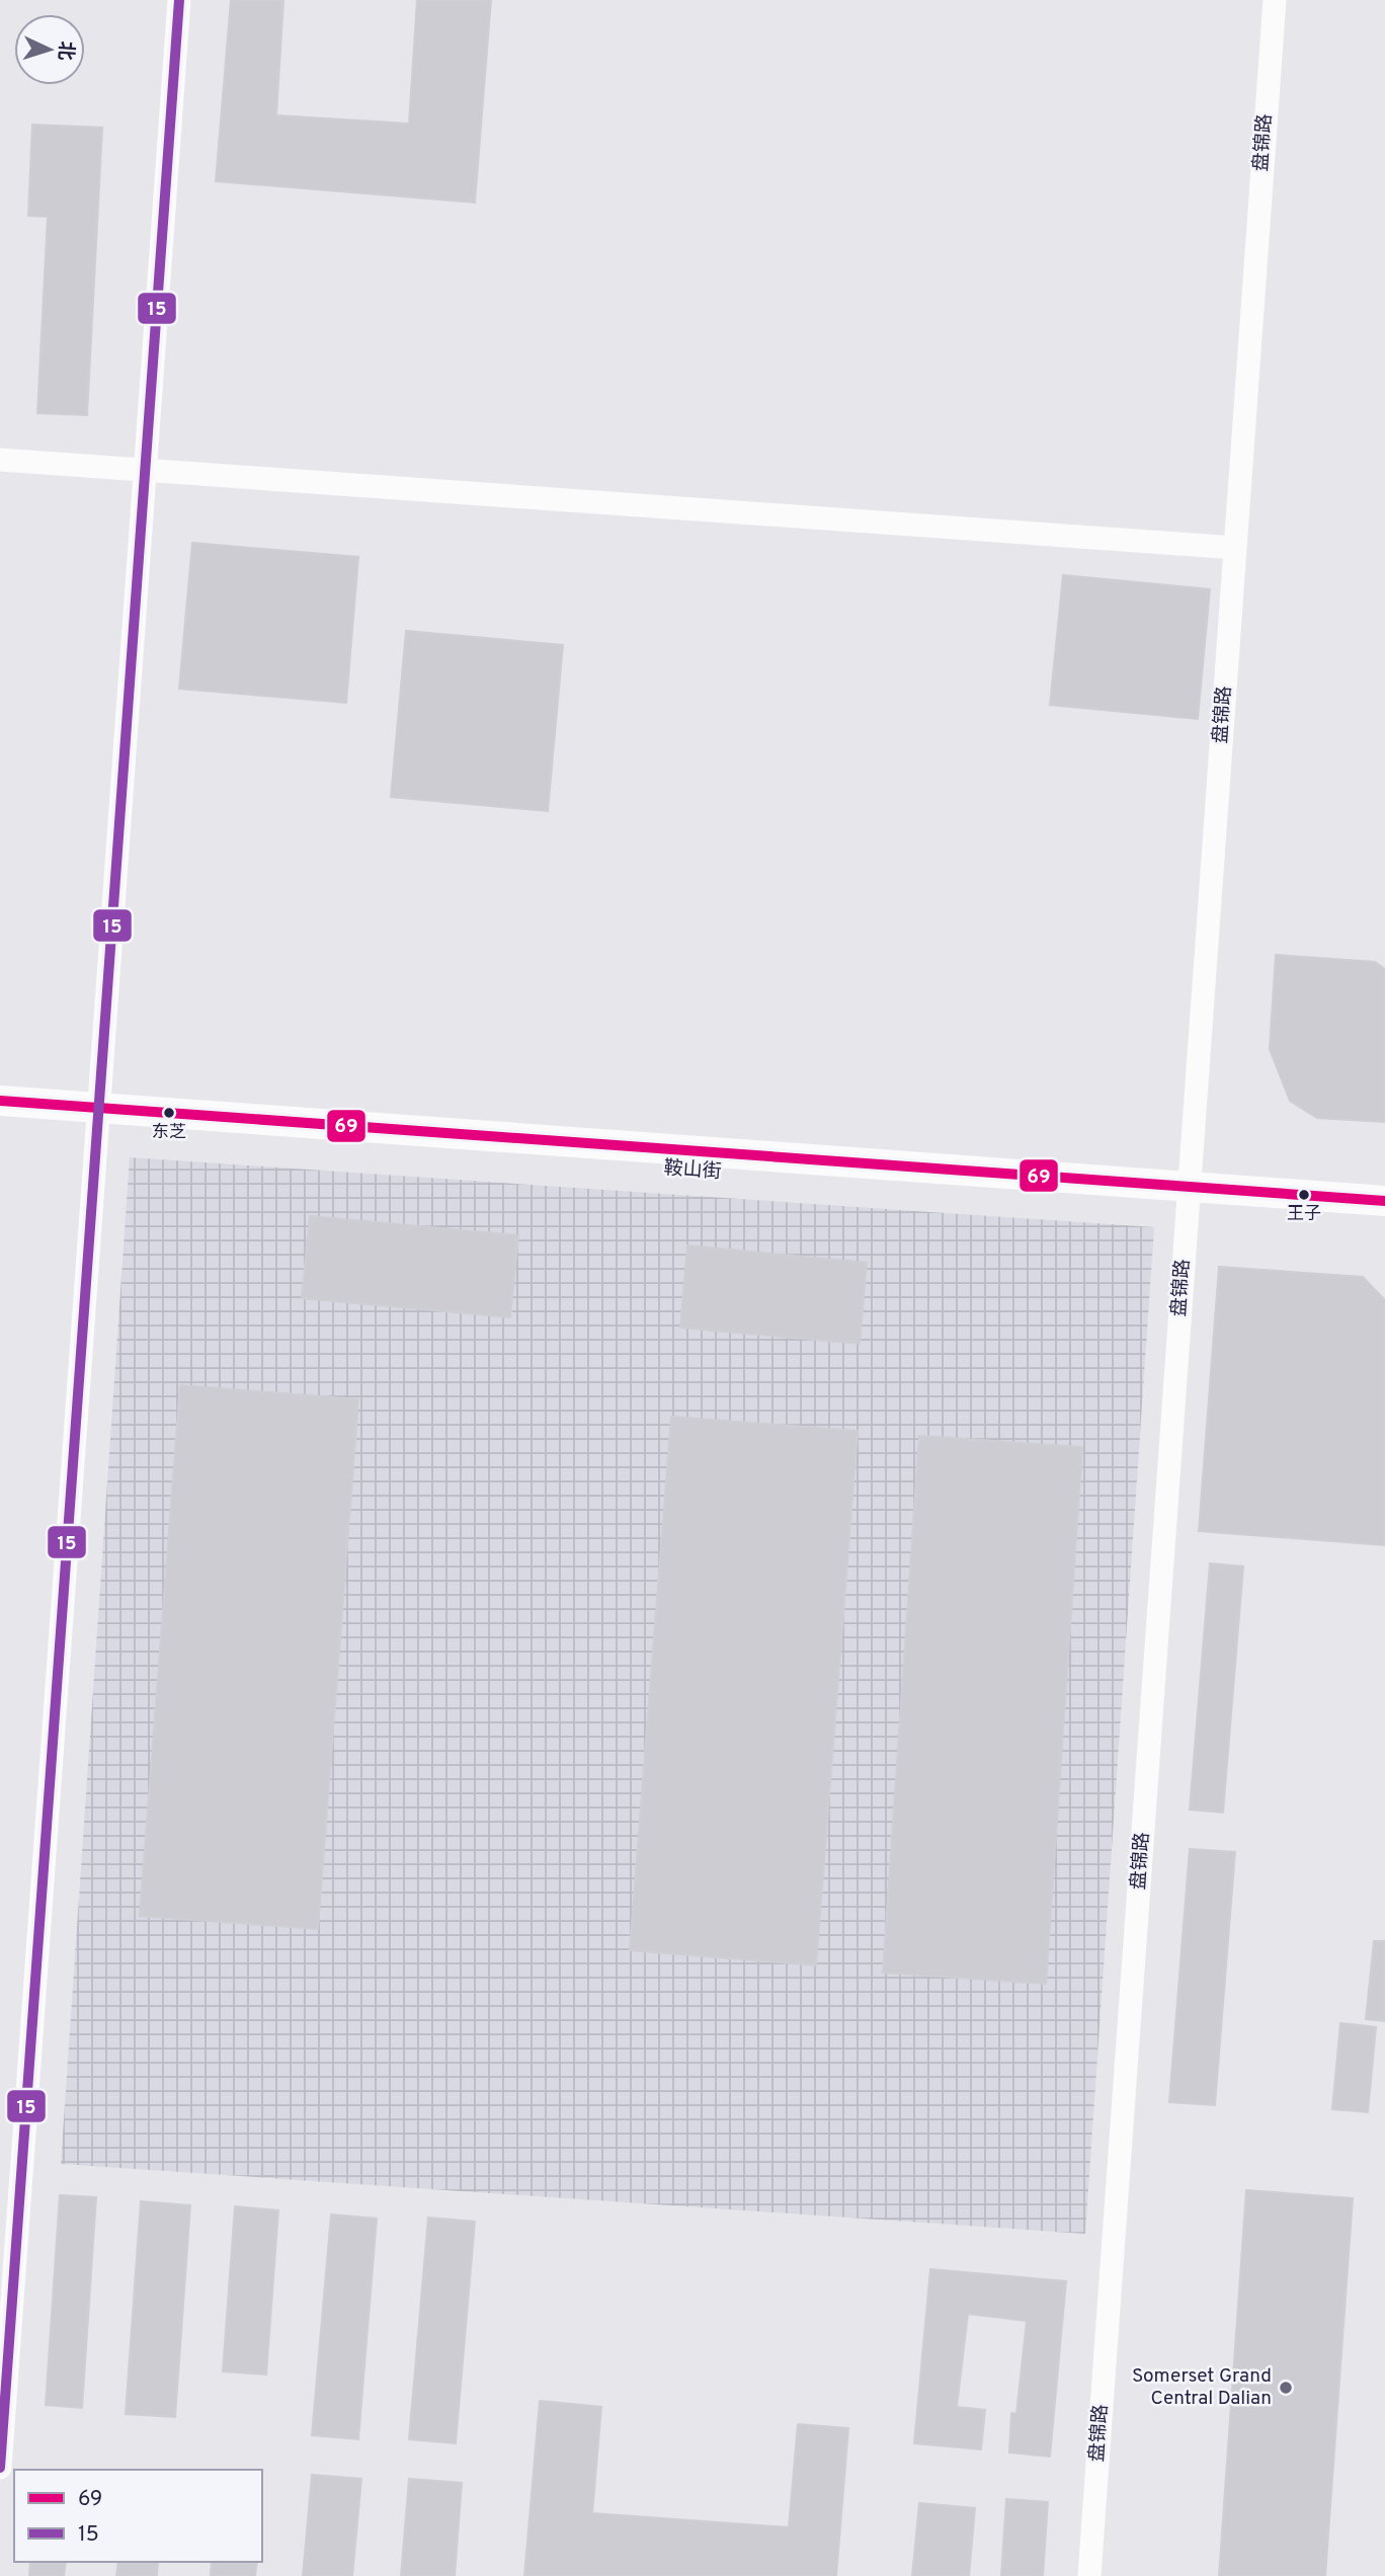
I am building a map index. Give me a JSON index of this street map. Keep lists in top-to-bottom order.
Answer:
{
  "streets": {
    "street": ["盘锦路", "鞍山街"]
  },
  "crossings": [
    ["盘锦路", "鞍山街"]
  ],
  "places": ["东芝", "王子", "Somerset Grand Central Dalian"],
  "lines": ["transit line 15", "transit line 69"],
  "legend": ["69", "15"],
  "north": "right"
}
